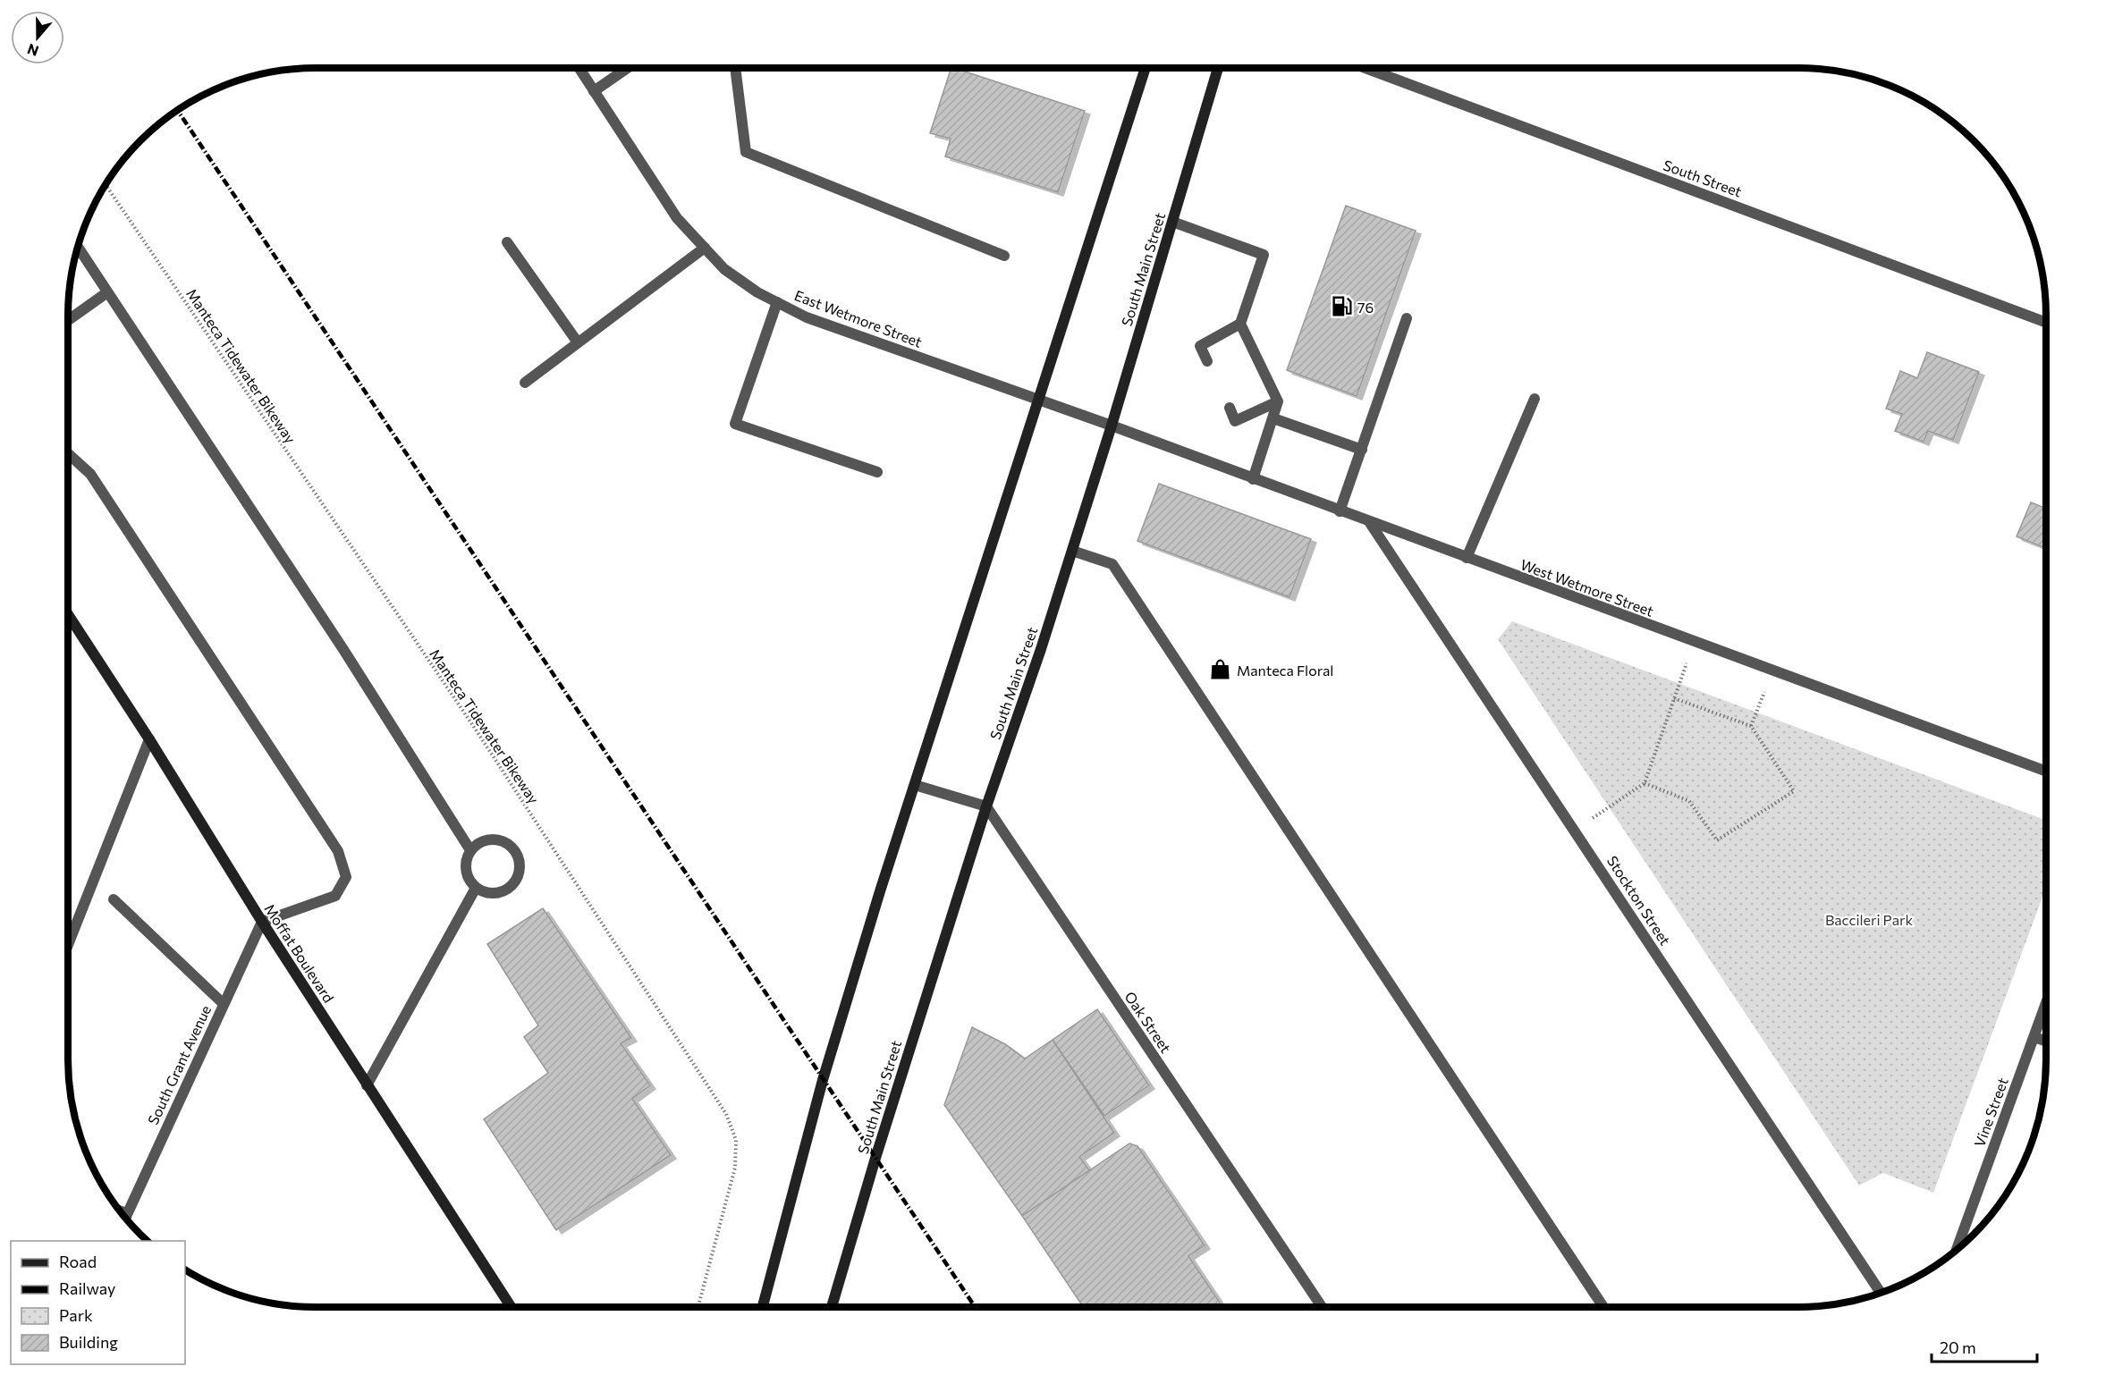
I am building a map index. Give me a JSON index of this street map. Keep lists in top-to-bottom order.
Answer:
{
  "streets": {
    "main road": ["South Main Street", "Moffat Boulevard"],
    "street": [
      "South Street",
      "East Wetmore Street",
      "West Wetmore Street",
      "Stockton Street",
      "Oak Street",
      "South Grant Avenue",
      "Vine Street"
    ],
    "path": ["Manteca Tidewater Bikeway"]
  },
  "crossings": [
    ["South Main Street", "East Wetmore Street"],
    ["South Main Street", "West Wetmore Street"],
    ["South Main Street", "Oak Street"],
    ["East Wetmore Street", "West Wetmore Street"],
    ["West Wetmore Street", "Stockton Street"],
    ["Moffat Boulevard", "South Grant Avenue"]
  ],
  "parks": ["Baccileri Park"],
  "places": {
    "fuel station": ["76"],
    "shop": ["Manteca Floral"]
  },
  "legend": [
    "Road",
    "Railway",
    "Park",
    "Building"
  ],
  "scale_bar": "20 m",
  "north": "bottom"
}
